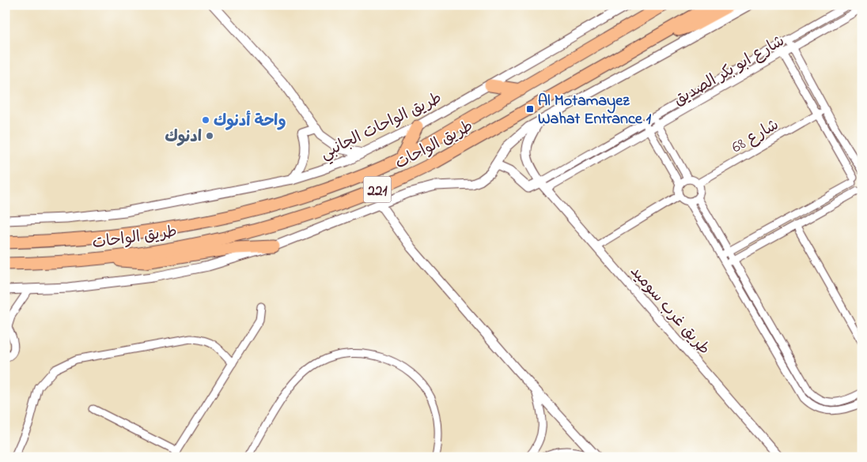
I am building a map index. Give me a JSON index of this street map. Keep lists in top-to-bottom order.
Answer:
{
  "streets": {
    "highway": ["طريق الواحات", "221"],
    "street": [
      "شارع ابو بكر الصديق",
      "طريق الواحات الجانبي",
      "شارع 68",
      "طريق غرب سوميد"
    ]
  },
  "crossings": [
    ["شارع ابو بكر الصديق", "طريق غرب سوميد"]
  ],
  "places": {
    "transit": ["Al Motamayez Wahat Entrance 1"],
    "other": ["واحة أدنوك", "ادنوك"]
  }
}
